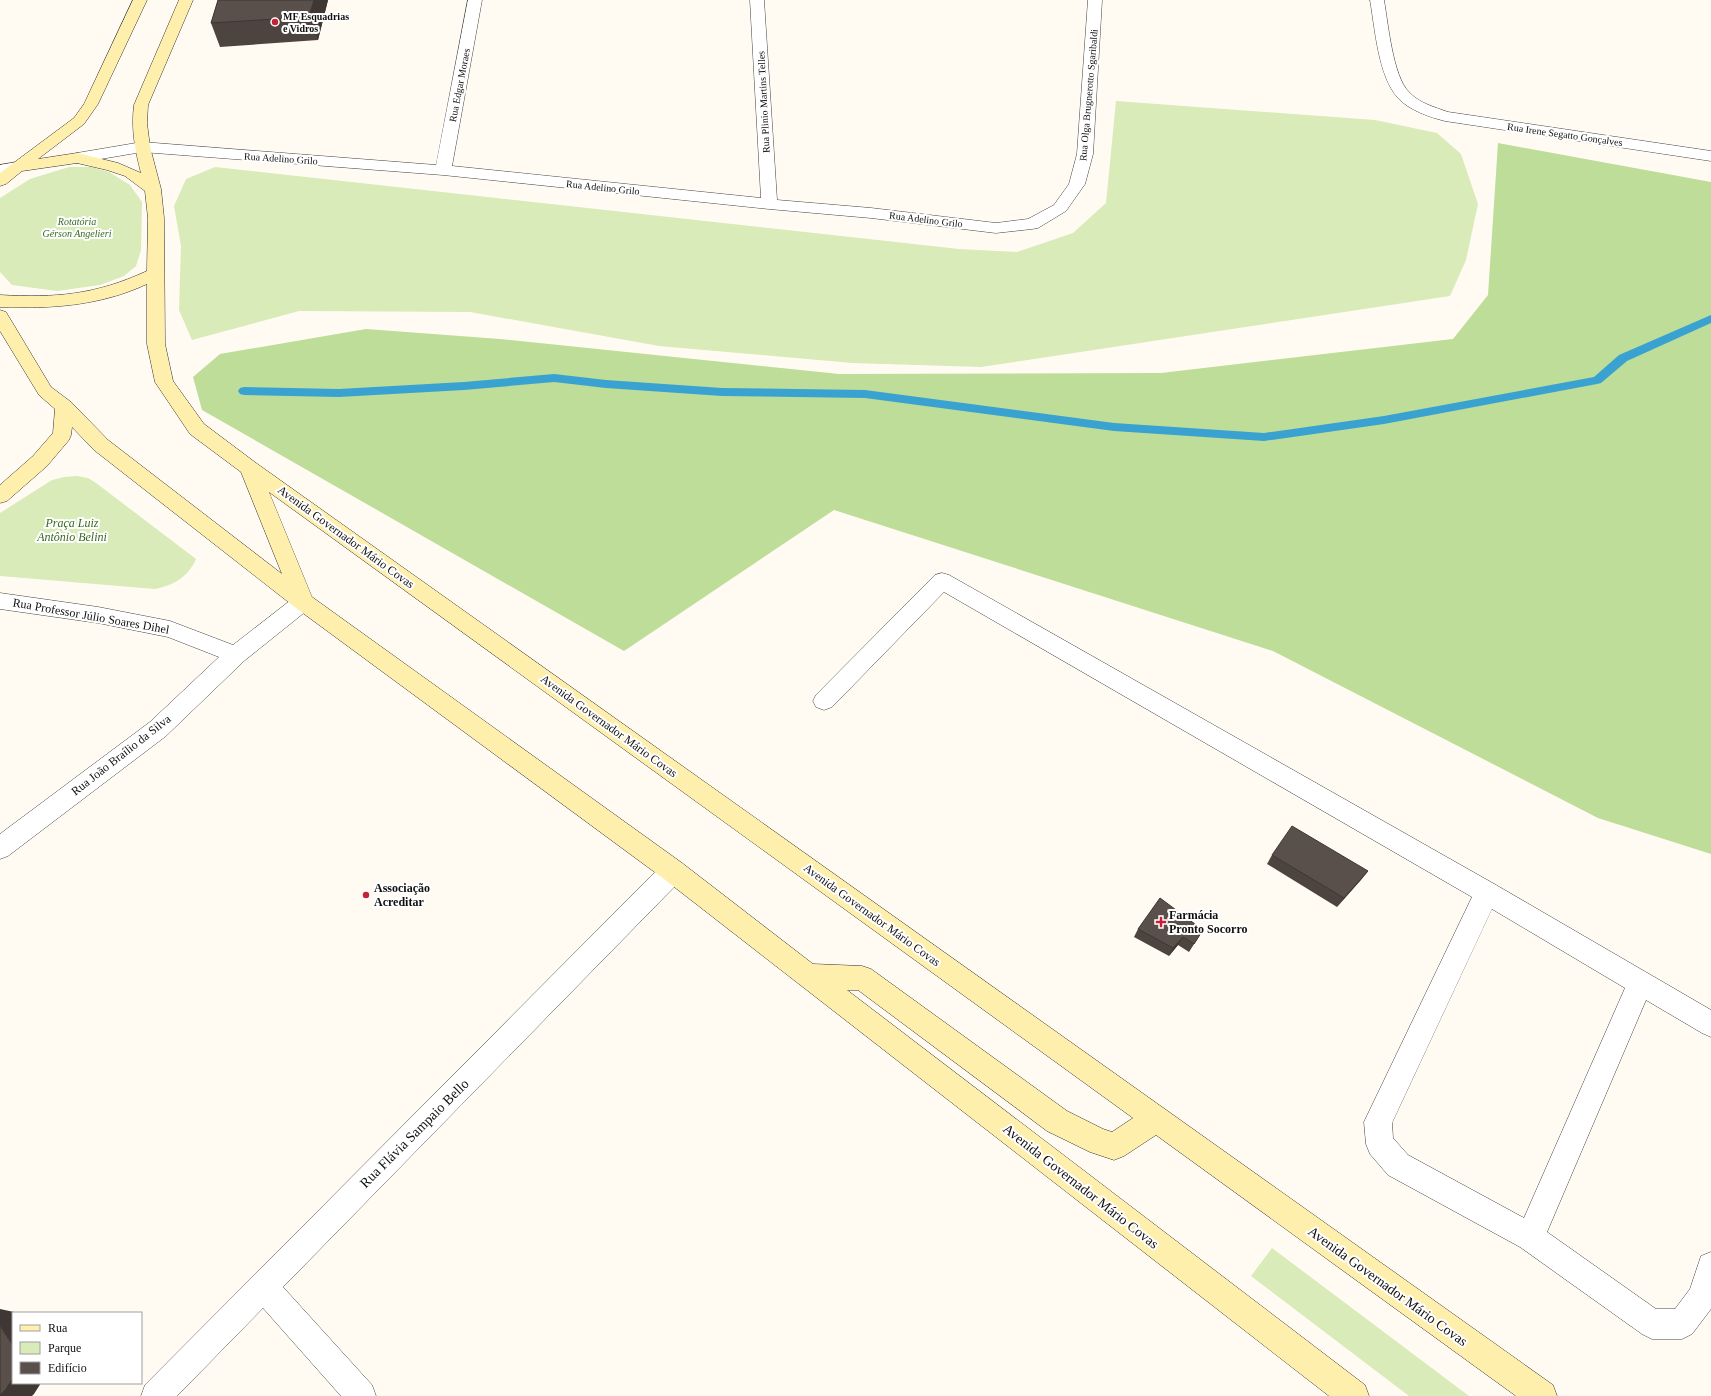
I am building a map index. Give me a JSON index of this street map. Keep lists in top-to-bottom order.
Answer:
{
  "streets": {
    "main road": ["Avenida Governador Mário Covas"],
    "street": [
      "Rua Edgar Moraes",
      "Rua Olga Brugnerotto Sgaribaldi",
      "Rua Plinio Martins Telles",
      "Rua Irene Segatto Gonçalves",
      "Rua Adelino Grilo",
      "Rua Professor Júlio Soares Dihel",
      "Rua João Braílio da Silva",
      "Rua Flávia Sampaio Bello"
    ]
  },
  "crossings": [
    ["Rua Edgar Moraes", "Rua Adelino Grilo"],
    ["Rua Olga Brugnerotto Sgaribaldi", "Rua Adelino Grilo"],
    ["Rua Plinio Martins Telles", "Rua Adelino Grilo"],
    ["Avenida Governador Mário Covas", "Rua Flávia Sampaio Bello"],
    ["Rua Professor Júlio Soares Dihel", "Rua João Braílio da Silva"]
  ],
  "parks": ["Rotatória Gérson Angelieri", "Praça Luiz Antônio Belini"],
  "places": {
    "other": ["MF Esquadrias e Vidros", "Associação Acreditar"],
    "health": ["Farmácia Pronto Socorro"]
  },
  "legend": ["Rua", "Parque", "Edifício"]
}
